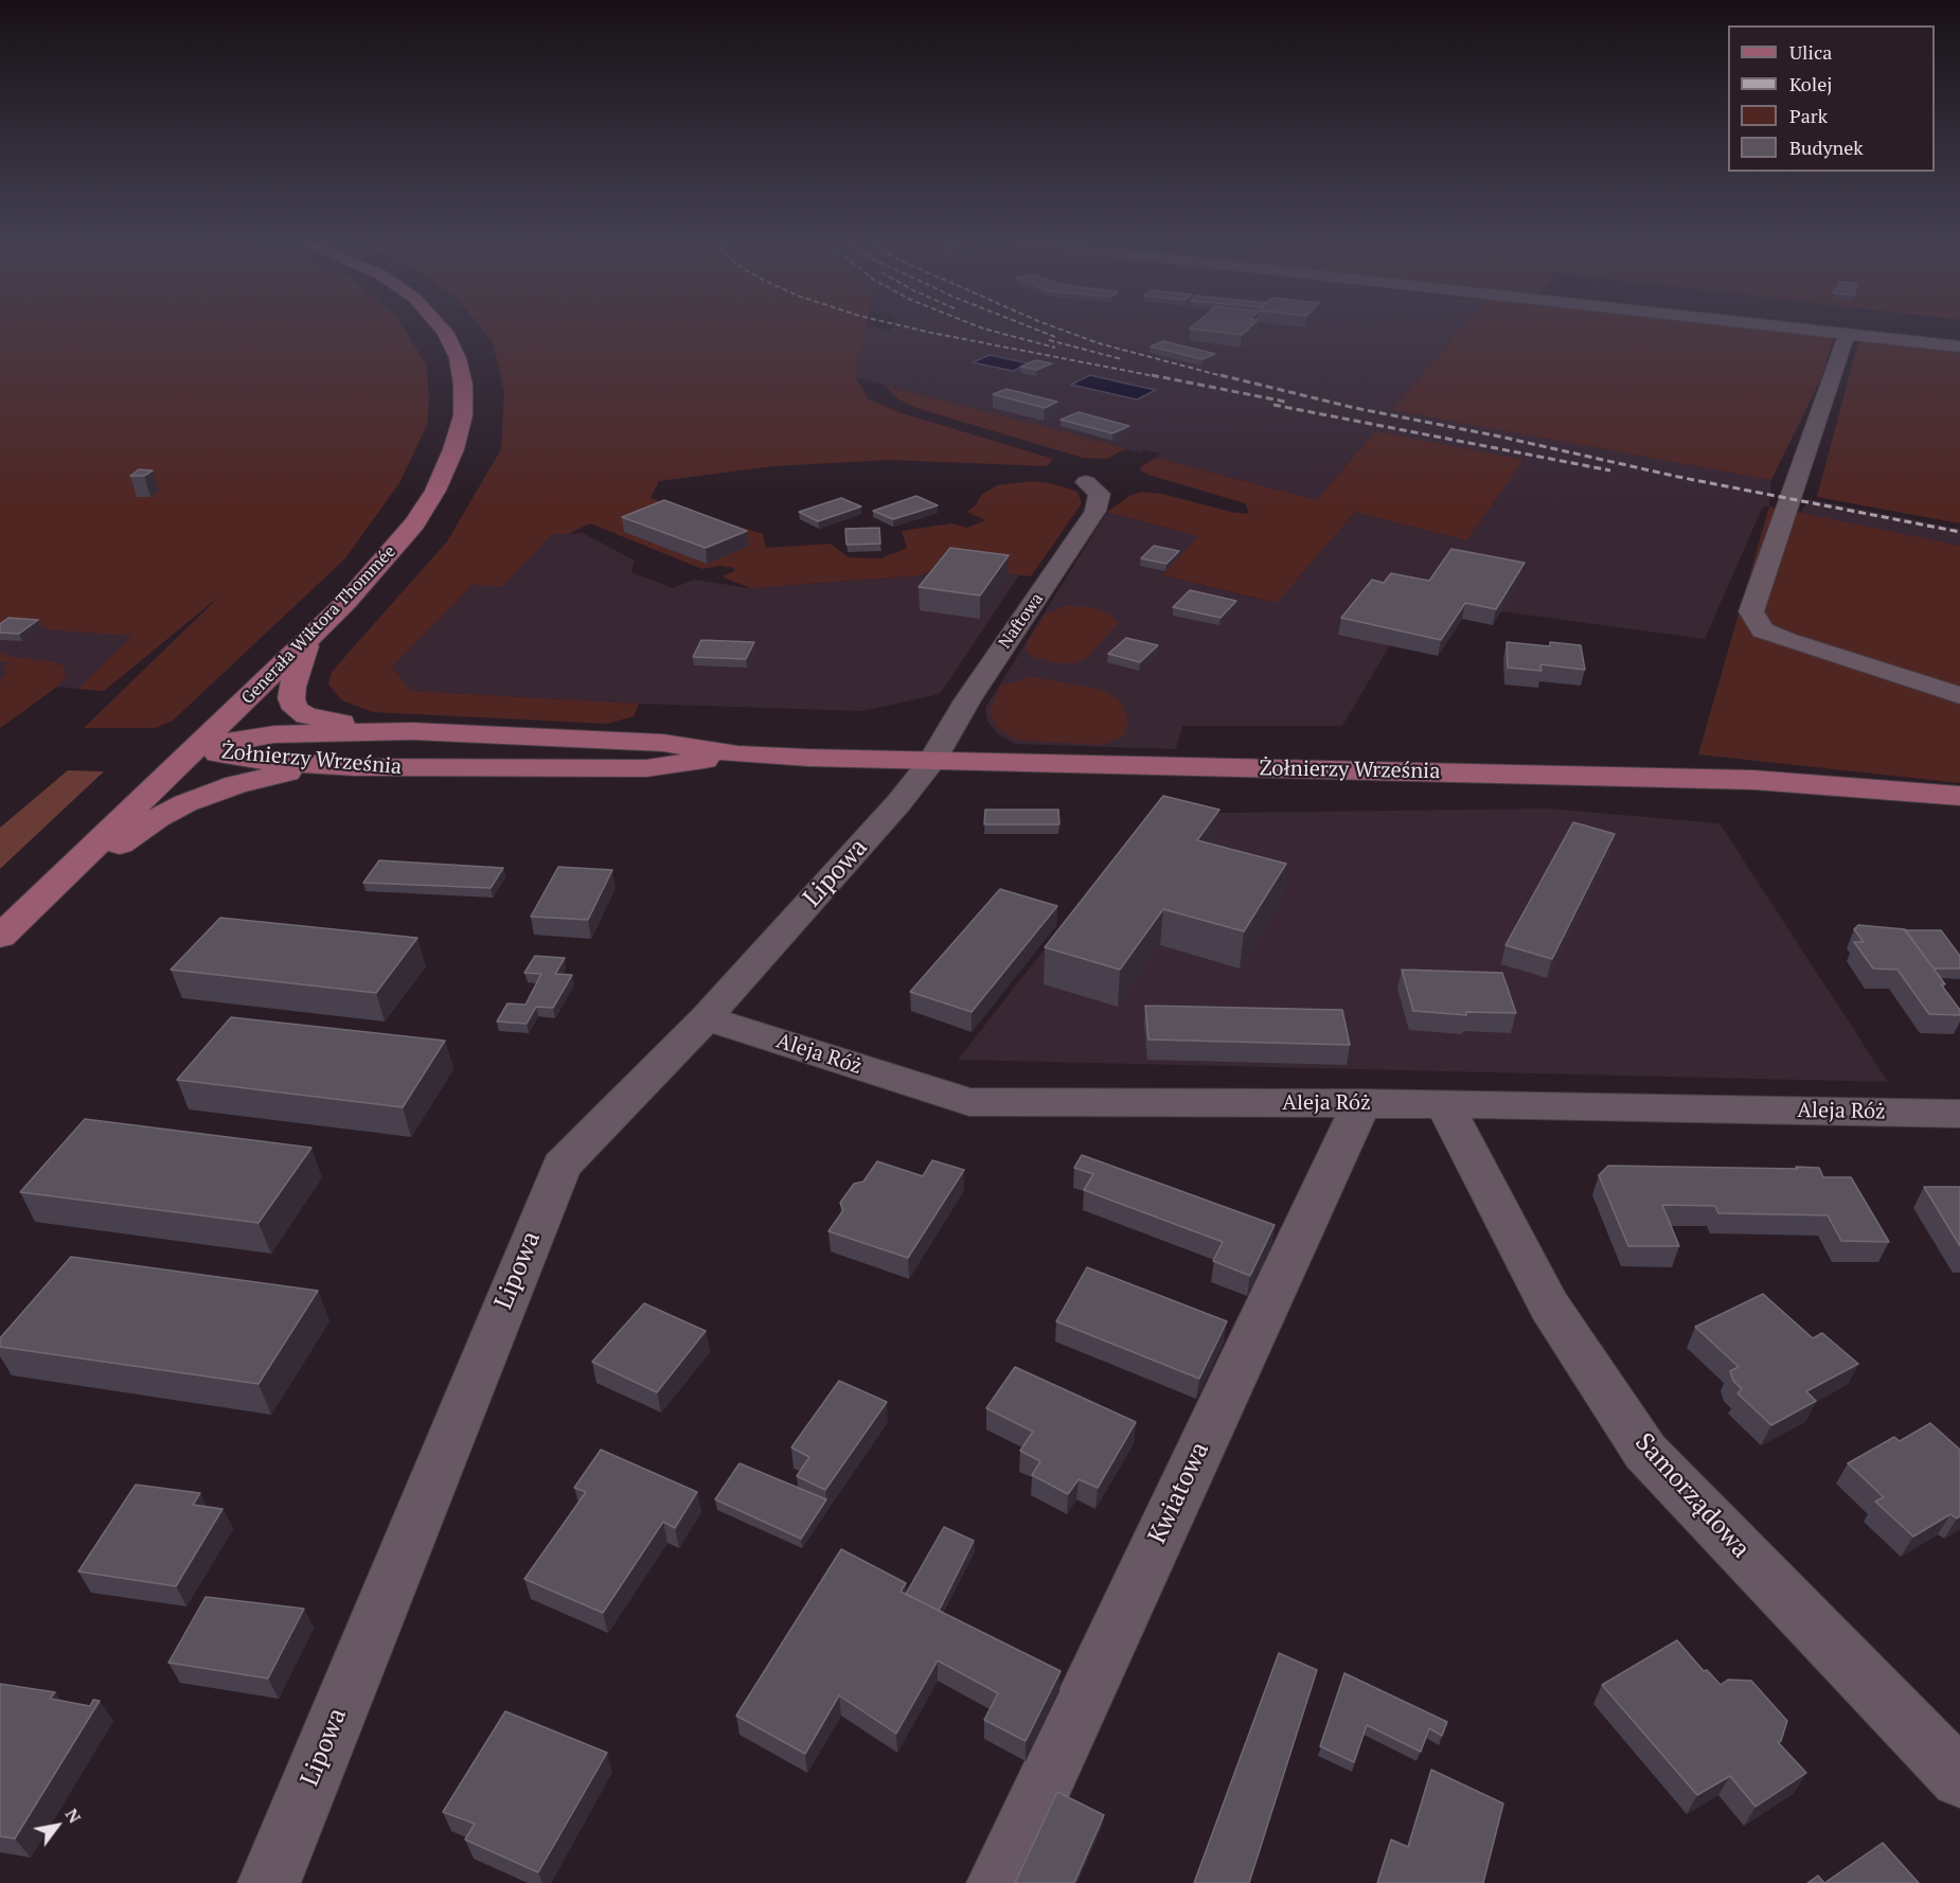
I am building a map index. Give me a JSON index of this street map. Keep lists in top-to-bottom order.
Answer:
{
  "streets": {
    "main road": ["Generała Wiktora Thommée", "Żołnierzy Września"],
    "street": [
      "Naftowa",
      "Lipowa",
      "Aleja Róż",
      "Kwiatowa",
      "Samorządowa"
    ]
  },
  "crossings": [
    ["Naftowa", "Żołnierzy Września"],
    ["Naftowa", "Lipowa"],
    ["Generała Wiktora Thommée", "Żołnierzy Września"],
    ["Żołnierzy Września", "Lipowa"],
    ["Lipowa", "Aleja Róż"],
    ["Aleja Róż", "Kwiatowa"],
    ["Aleja Róż", "Samorządowa"]
  ],
  "legend": [
    "Ulica",
    "Kolej",
    "Park",
    "Budynek"
  ],
  "north": "top right"
}
